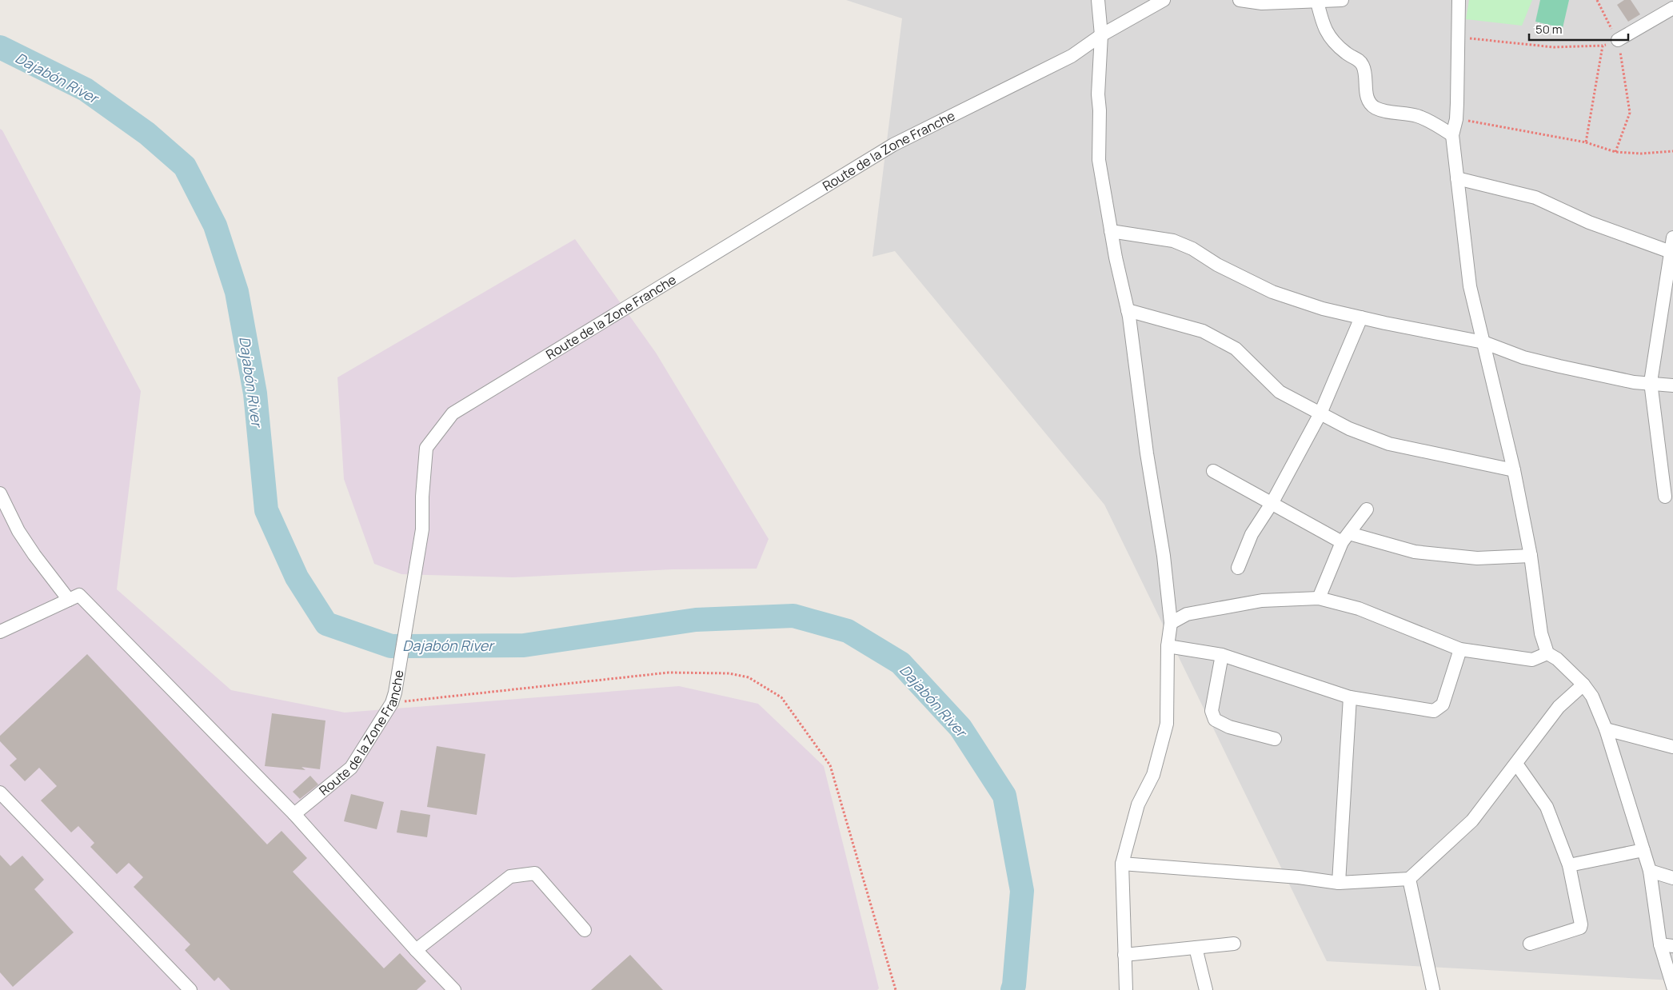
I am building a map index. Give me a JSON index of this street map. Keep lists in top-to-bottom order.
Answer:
{
  "streets": {
    "street": ["Route de la Zone Franche"]
  },
  "water": ["Dajabón River"],
  "scale_bar": "50 m"
}
